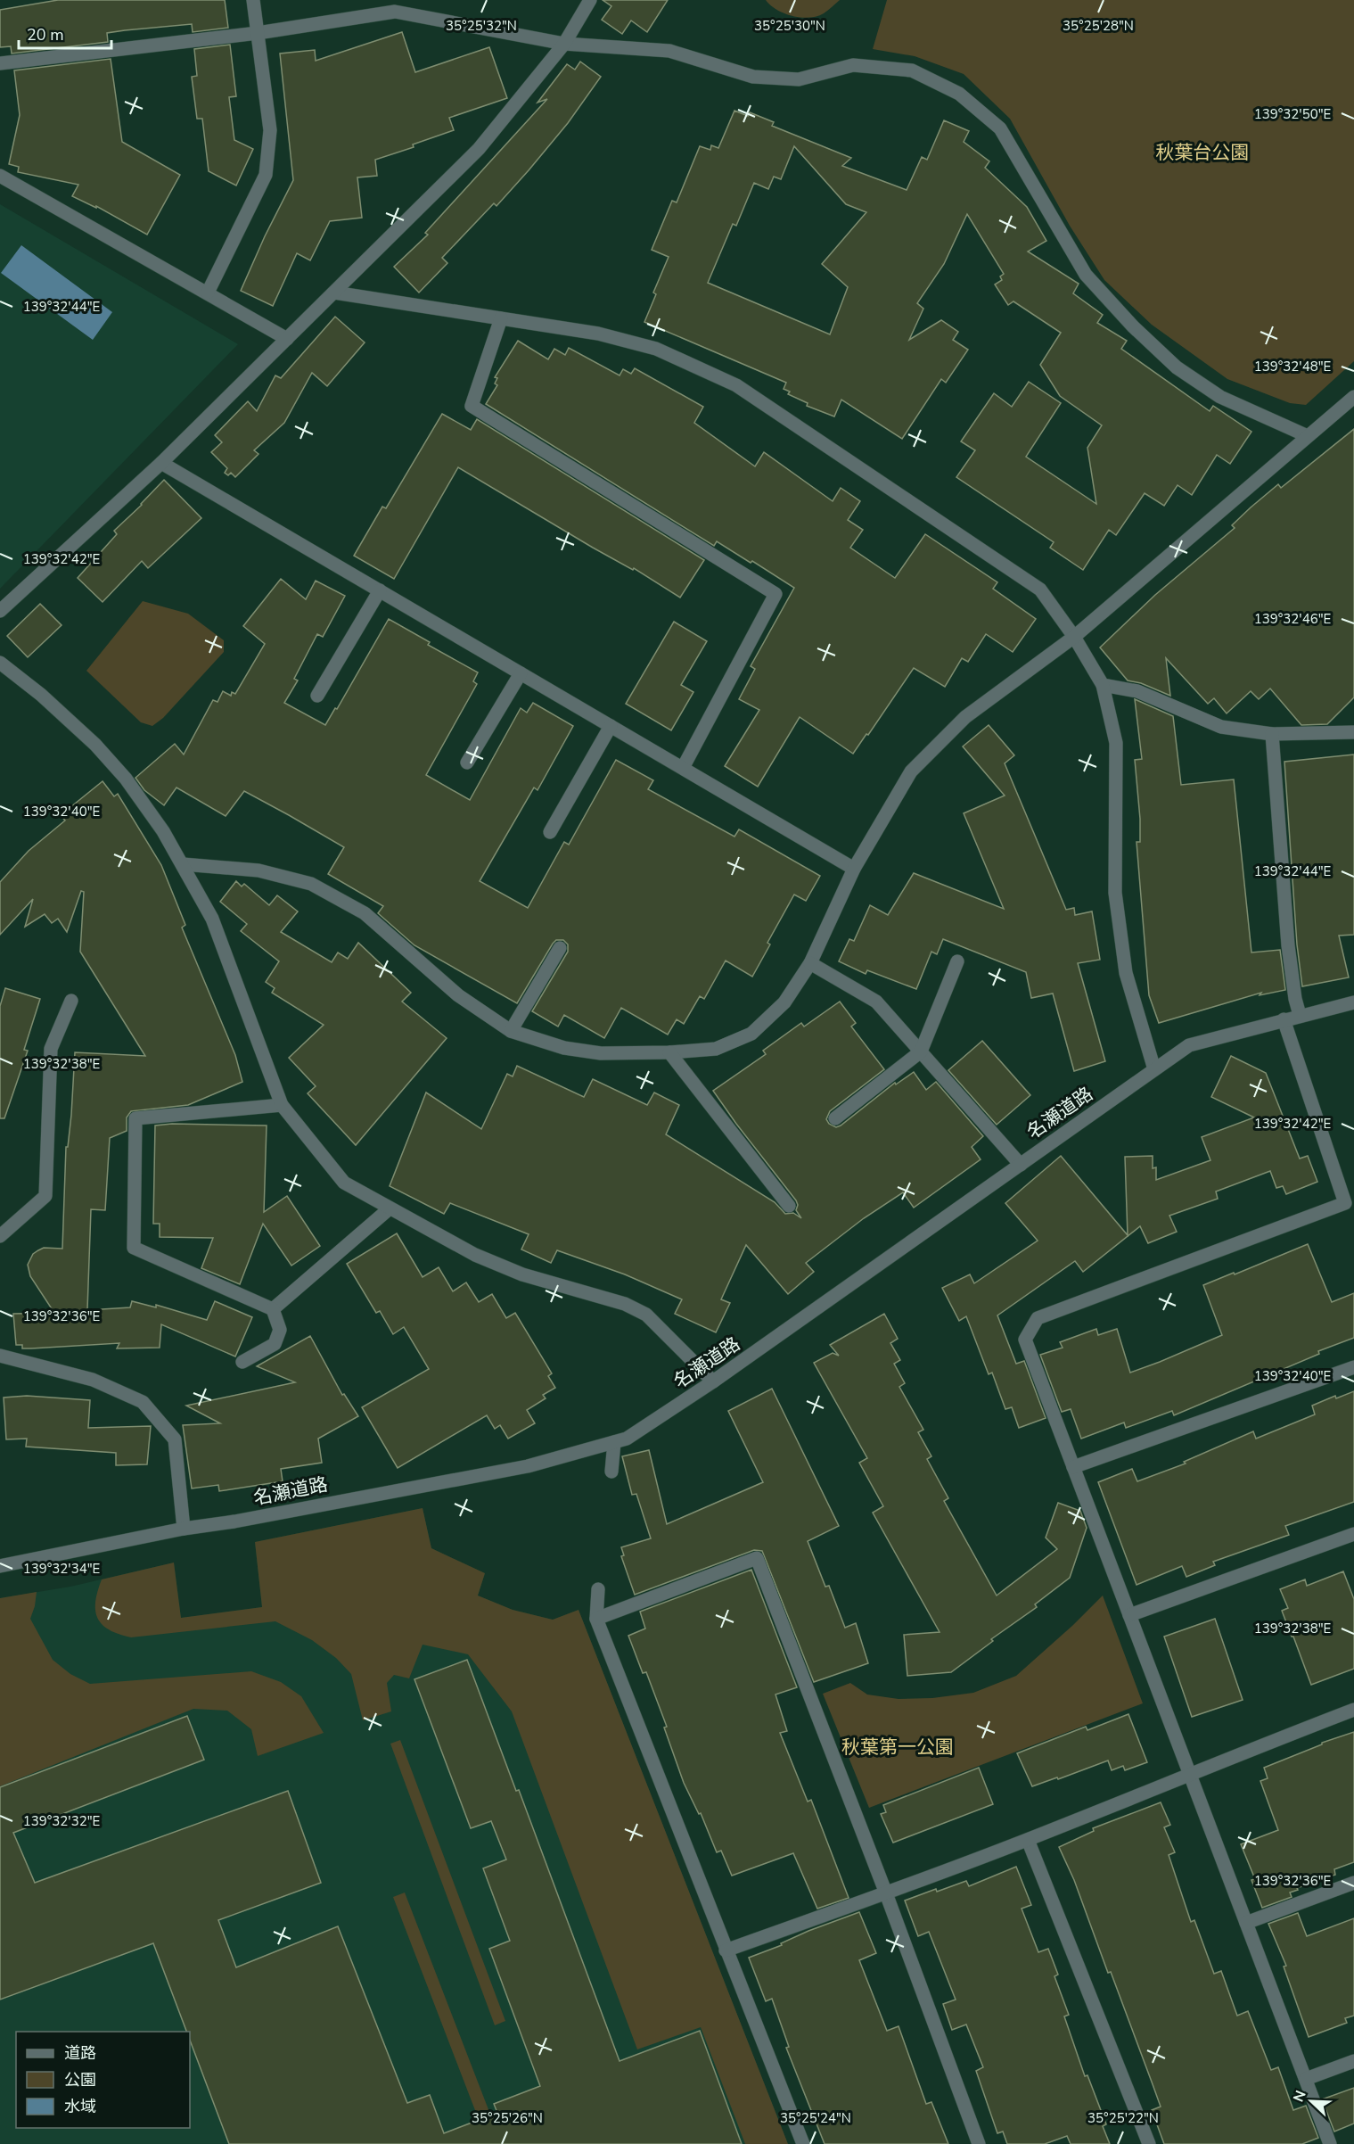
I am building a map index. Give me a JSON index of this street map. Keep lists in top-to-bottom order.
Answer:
{
  "streets": {
    "street": ["名瀬道路"]
  },
  "parks": ["秋葉台公園", "秋葉第一公園"],
  "legend": ["道路", "公園", "水域"],
  "scale_bar": "20 m",
  "north": "top left",
  "coordinates": [
    "35°25'32\"N",
    "35°25'30\"N",
    "35°25'28\"N",
    "139°32'50\"E",
    "139°32'44\"E",
    "139°32'48\"E",
    "139°32'42\"E",
    "139°32'46\"E",
    "139°32'40\"E",
    "139°32'38\"E",
    "139°32'36\"E",
    "139°32'34\"E",
    "139°32'32\"E",
    "35°25'26\"N",
    "35°25'24\"N",
    "35°25'22\"N"
  ]
}
